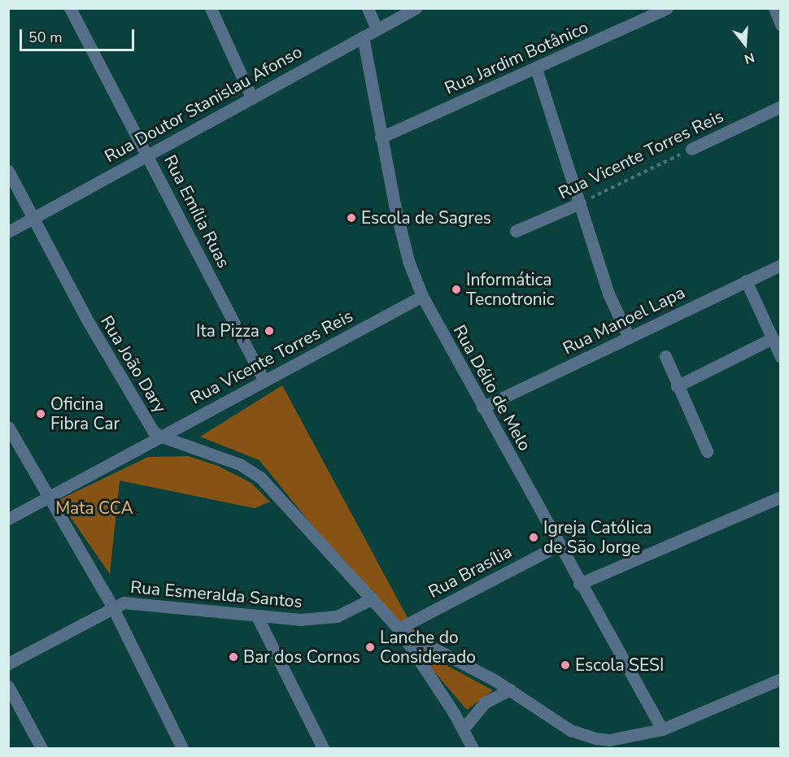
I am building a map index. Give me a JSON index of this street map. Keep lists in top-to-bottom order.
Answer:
{
  "streets": {
    "street": [
      "Rua Jardim Botânico",
      "Rua Doutor Stanislau Afonso",
      "Rua Vicente Torres Reis",
      "Rua Emília Ruas",
      "Rua Manoel Lapa",
      "Rua João Dary",
      "Rua Délio de Melo",
      "Rua Brasília",
      "Rua Esmeralda Santos"
    ]
  },
  "crossings": [
    ["Rua Jardim Botânico", "Rua Délio de Melo"],
    ["Rua Doutor Stanislau Afonso", "Rua Emília Ruas"],
    ["Rua Doutor Stanislau Afonso", "Rua João Dary"],
    ["Rua Doutor Stanislau Afonso", "Rua Délio de Melo"],
    ["Rua Vicente Torres Reis", "Rua Emília Ruas"],
    ["Rua Vicente Torres Reis", "Rua João Dary"],
    ["Rua Vicente Torres Reis", "Rua Délio de Melo"],
    ["Rua Manoel Lapa", "Rua Délio de Melo"],
    ["Rua João Dary", "Rua Esmeralda Santos"],
    ["Rua Délio de Melo", "Rua Brasília"]
  ],
  "parks": ["Mata CCA"],
  "places": [
    "Escola de Sagres",
    "Informática Tecnotronic",
    "Ita Pizza",
    "Oficina Fibra Car",
    "Igreja Católica de São Jorge",
    "Lanche do Considerado",
    "Bar dos Cornos",
    "Escola SESI"
  ],
  "scale_bar": "50 m",
  "north": "bottom"
}
